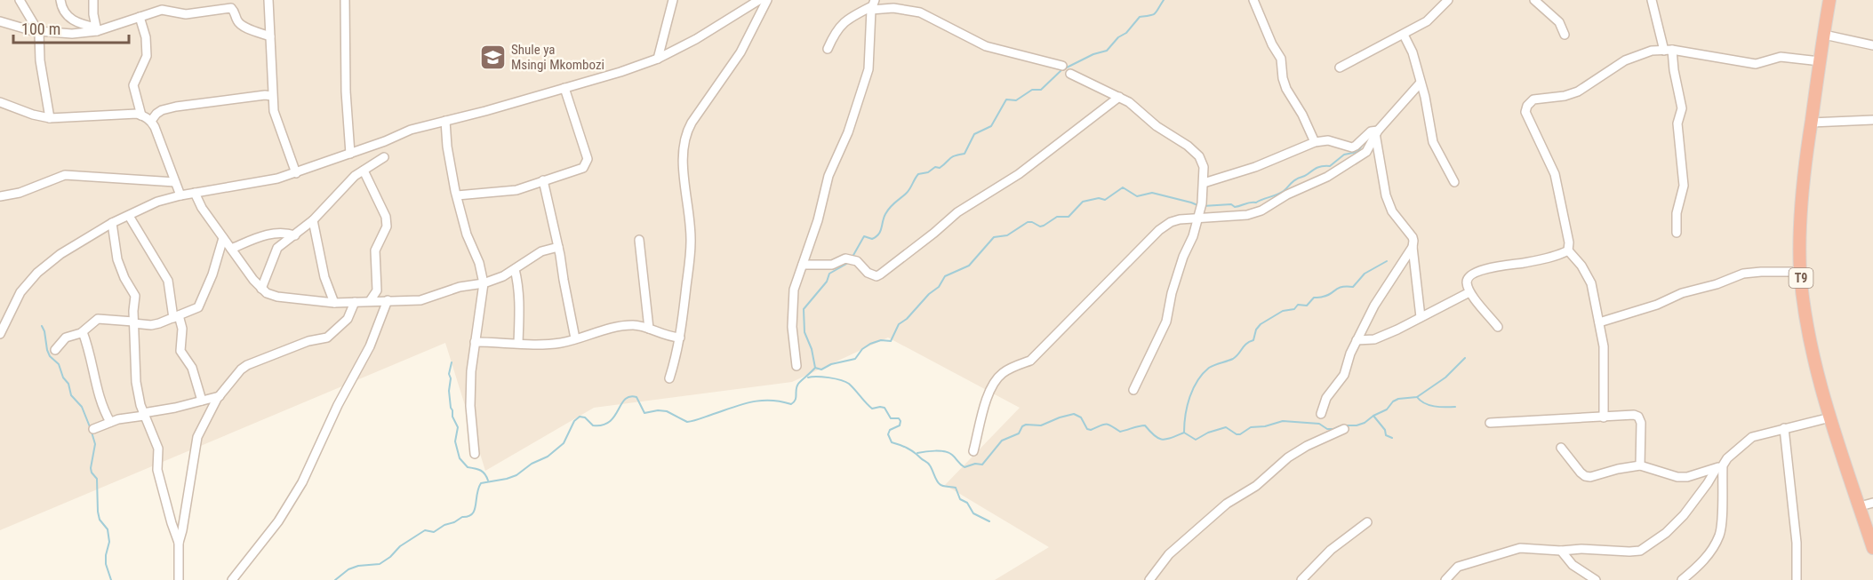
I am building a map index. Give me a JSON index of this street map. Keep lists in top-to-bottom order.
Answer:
{
  "streets": {
    "highway": ["T9"]
  },
  "places": {
    "school or university": ["Shule ya Msingi Mkombozi"]
  },
  "scale_bar": "100 m"
}
